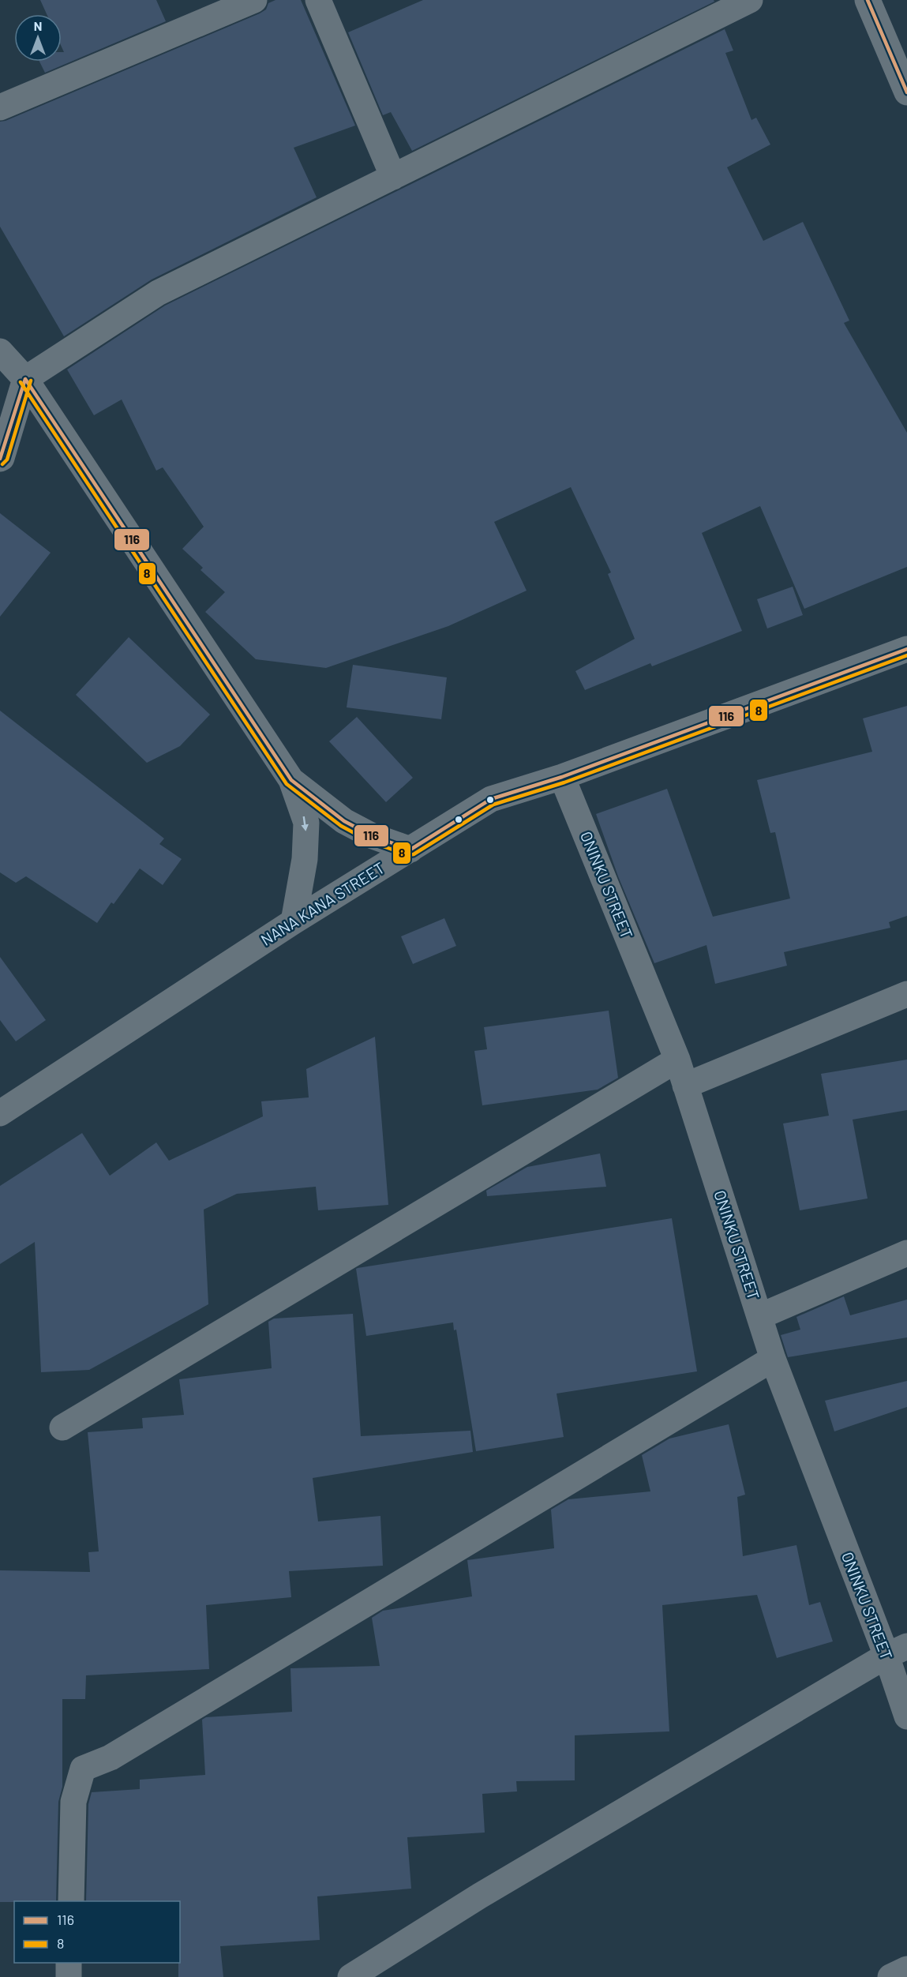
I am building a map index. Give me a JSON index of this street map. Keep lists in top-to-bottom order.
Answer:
{
  "streets": {
    "street": ["ONINKU STREET", "NANA KANA STREET"]
  },
  "crossings": [
    ["ONINKU STREET", "NANA KANA STREET"]
  ],
  "lines": ["transit line 116", "transit line 8"],
  "legend": ["116", "8"],
  "north": "top"
}
